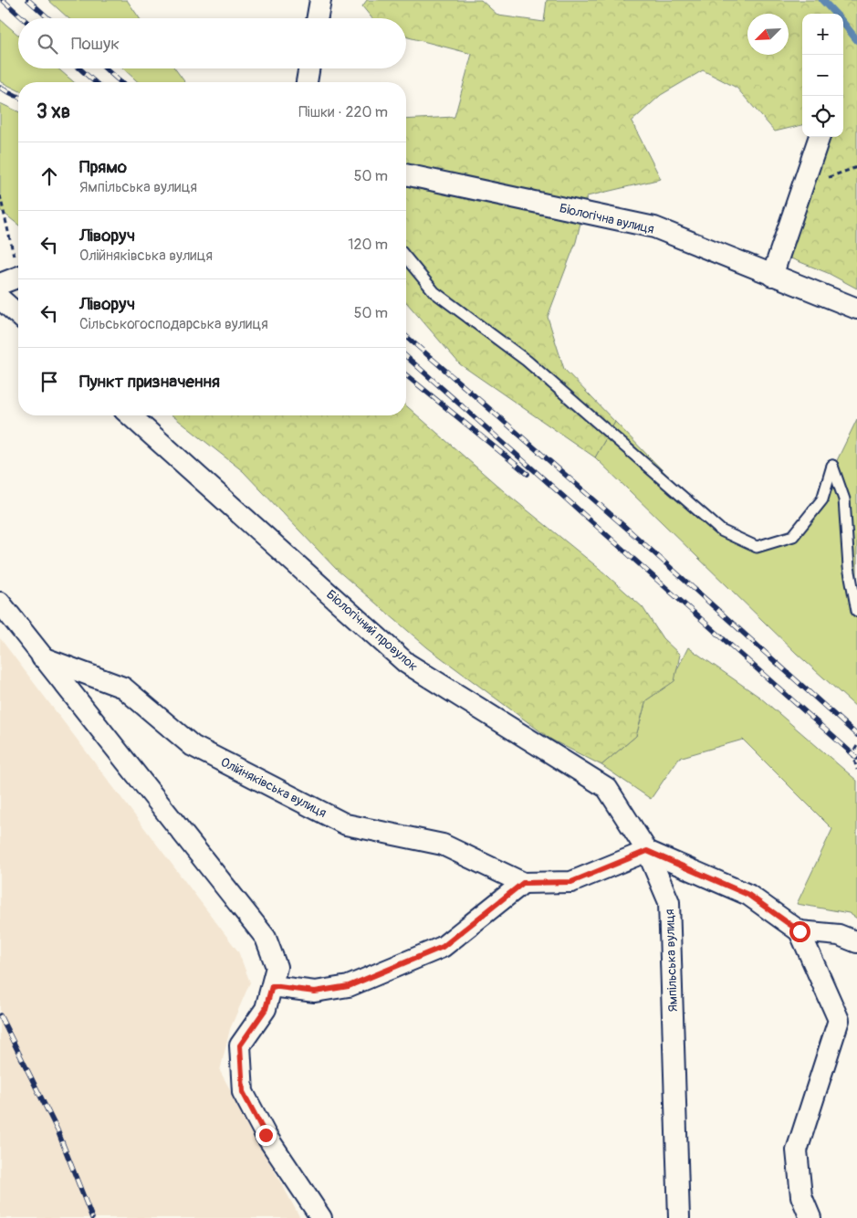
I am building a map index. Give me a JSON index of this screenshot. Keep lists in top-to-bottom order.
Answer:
{
  "streets": {
    "street": [
      "Біологічна вулиця",
      "Біологічний провулок",
      "Олійняківська вулиця",
      "Ямпільська вулиця"
    ]
  },
  "crossings": [
    ["Біологічний провулок", "Олійняківська вулиця"],
    ["Біологічний провулок", "Ямпільська вулиця"],
    ["Олійняківська вулиця", "Ямпільська вулиця"]
  ],
  "north": "bottom left",
  "page": {
    "map_buttons": ["+", "−"],
    "search": "Пошук",
    "heading": ["3 хв", "Пішки · 220 m"],
    "list": [
      ["Прямо", "Ямпільська вулиця", "50 m"],
      ["Ліворуч", "Олійняківська вулиця", "120 m"],
      ["Ліворуч", "Сільськогосподарська вулиця", "50 m"],
      "Пункт призначення"
    ]
  }
}
